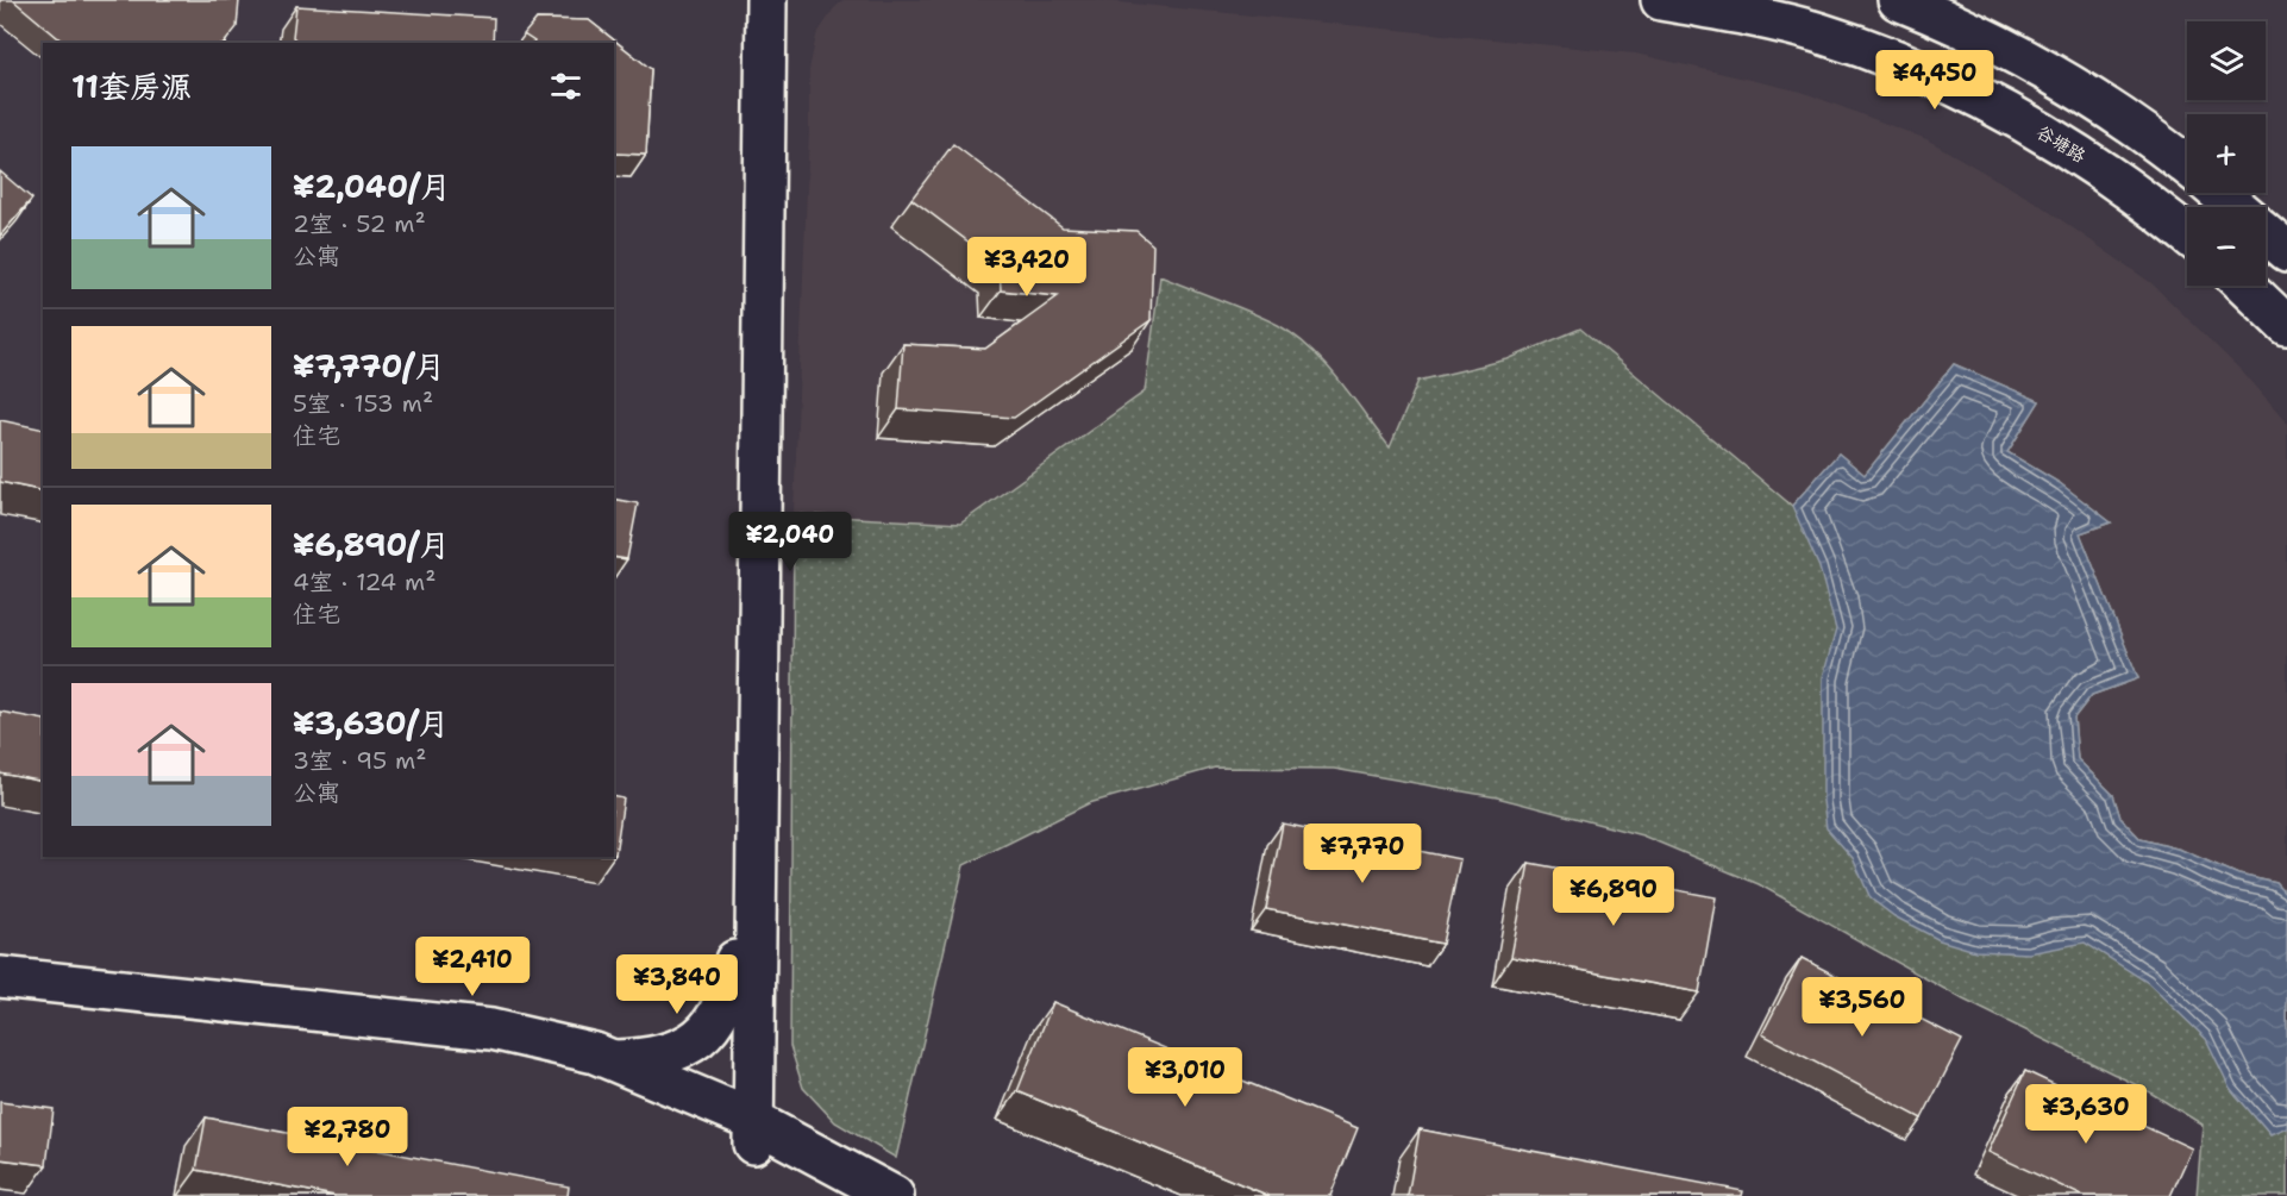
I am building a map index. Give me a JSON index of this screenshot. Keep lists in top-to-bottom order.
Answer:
{
  "streets": {
    "street": ["谷塘路"]
  },
  "page": {
    "map_buttons": ["+", "−"],
    "heading": "11套房源",
    "price": [
      "¥4,450",
      "¥3,420",
      "¥2,040",
      "¥7,770",
      "¥6,890",
      "¥2,410",
      "¥3,840",
      "¥3,560",
      "¥3,010",
      "¥3,630",
      "¥2,780"
    ],
    "list": [
      {
        "name": "¥2,040/月",
        "note": "2室 · 52 m² · 公寓"
      },
      {
        "name": "¥7,770/月",
        "note": "5室 · 153 m² · 住宅"
      },
      {
        "name": "¥6,890/月",
        "note": "4室 · 124 m² · 住宅"
      },
      {
        "name": "¥3,630/月",
        "note": "3室 · 95 m² · 公寓"
      }
    ]
  }
}
